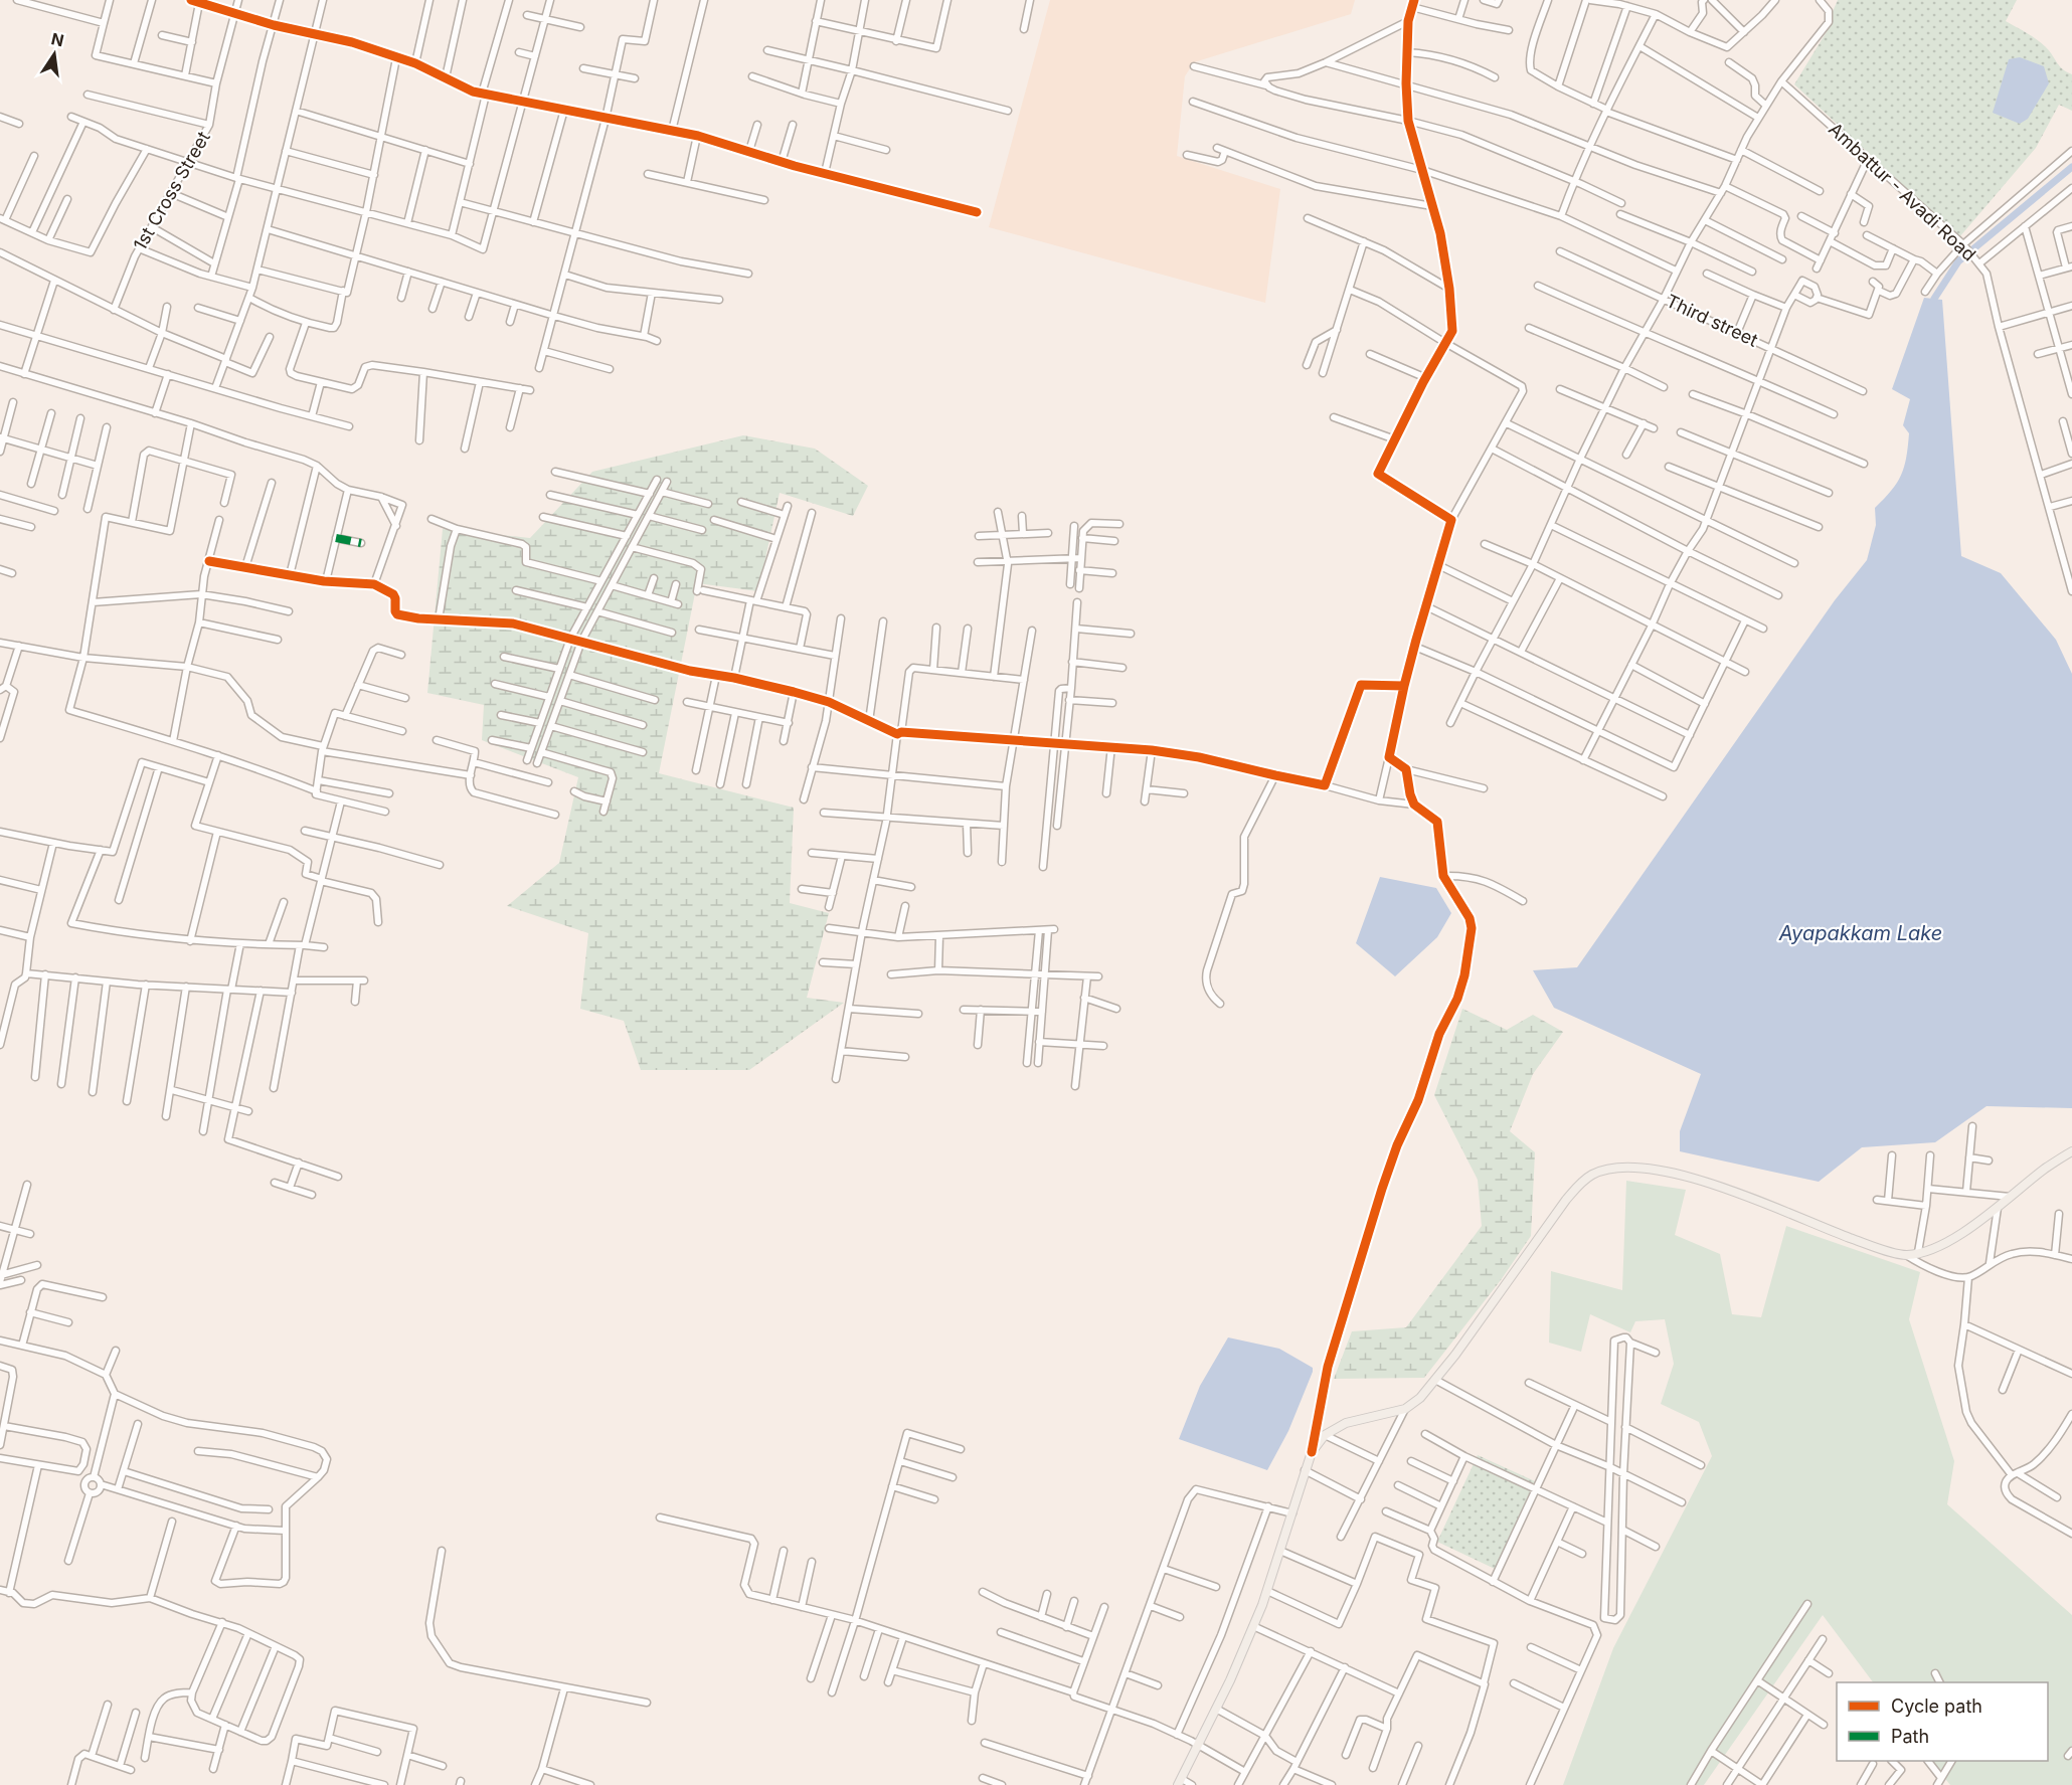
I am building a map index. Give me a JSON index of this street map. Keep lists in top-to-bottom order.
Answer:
{
  "streets": {
    "street": ["1st Cross Street", "Ambattur - Avadi Road", "Third street"]
  },
  "water": ["Ayapakkam Lake"],
  "legend": ["Cycle path", "Path"],
  "north": "top"
}
